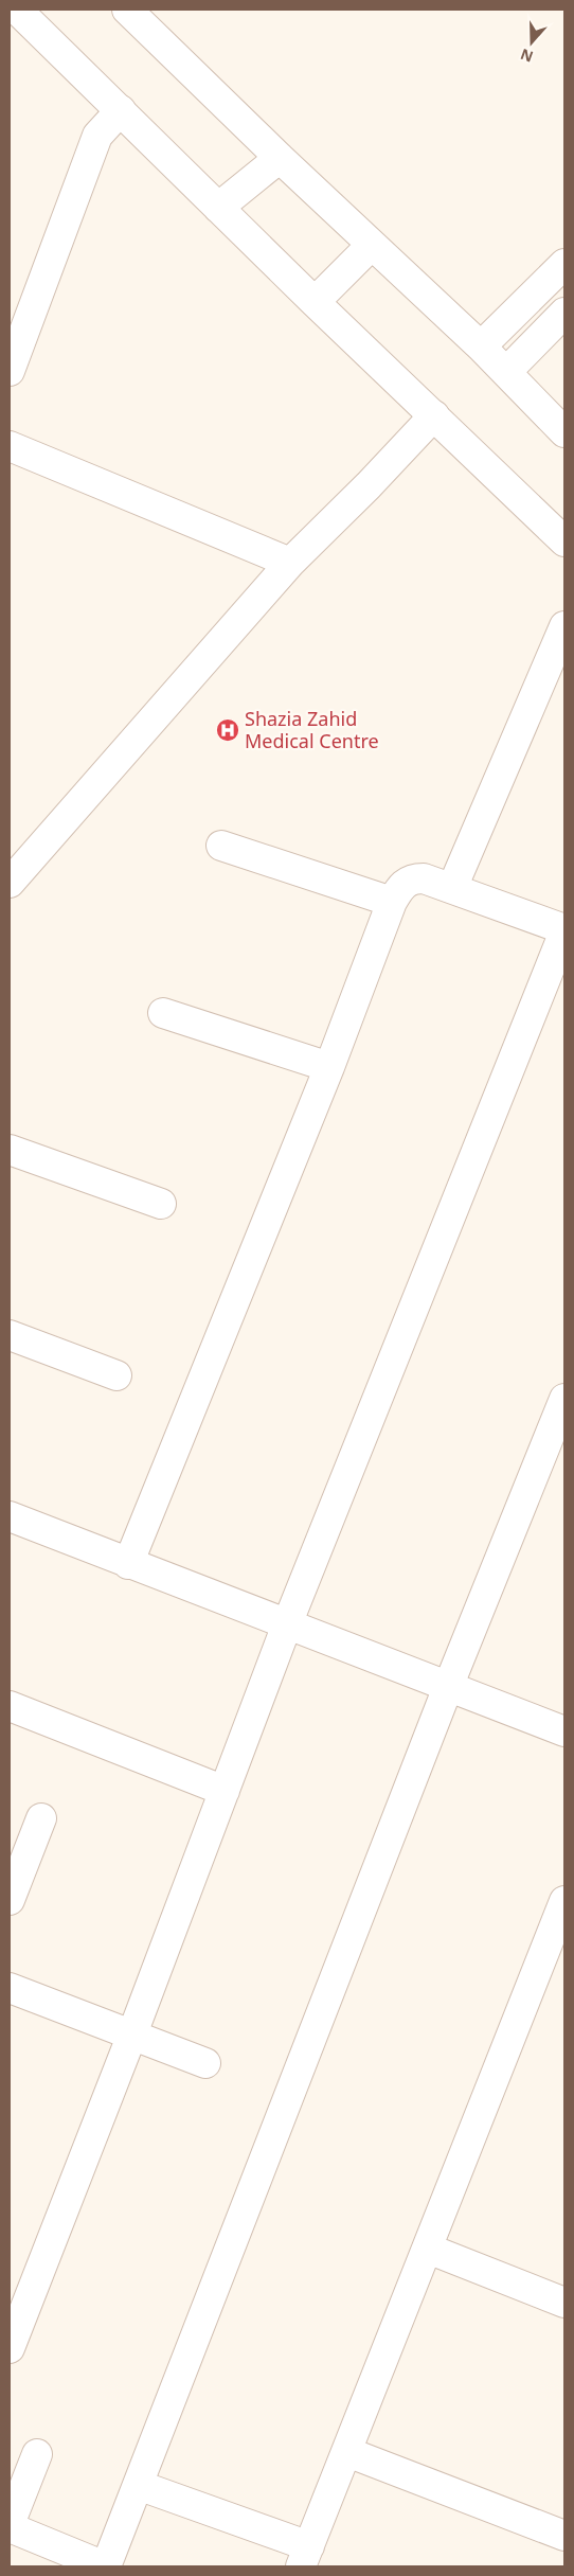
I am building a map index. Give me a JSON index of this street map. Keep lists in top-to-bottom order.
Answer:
{
  "places": {
    "hospital": ["Shazia Zahid Medical Centre"]
  },
  "north": "bottom"
}
